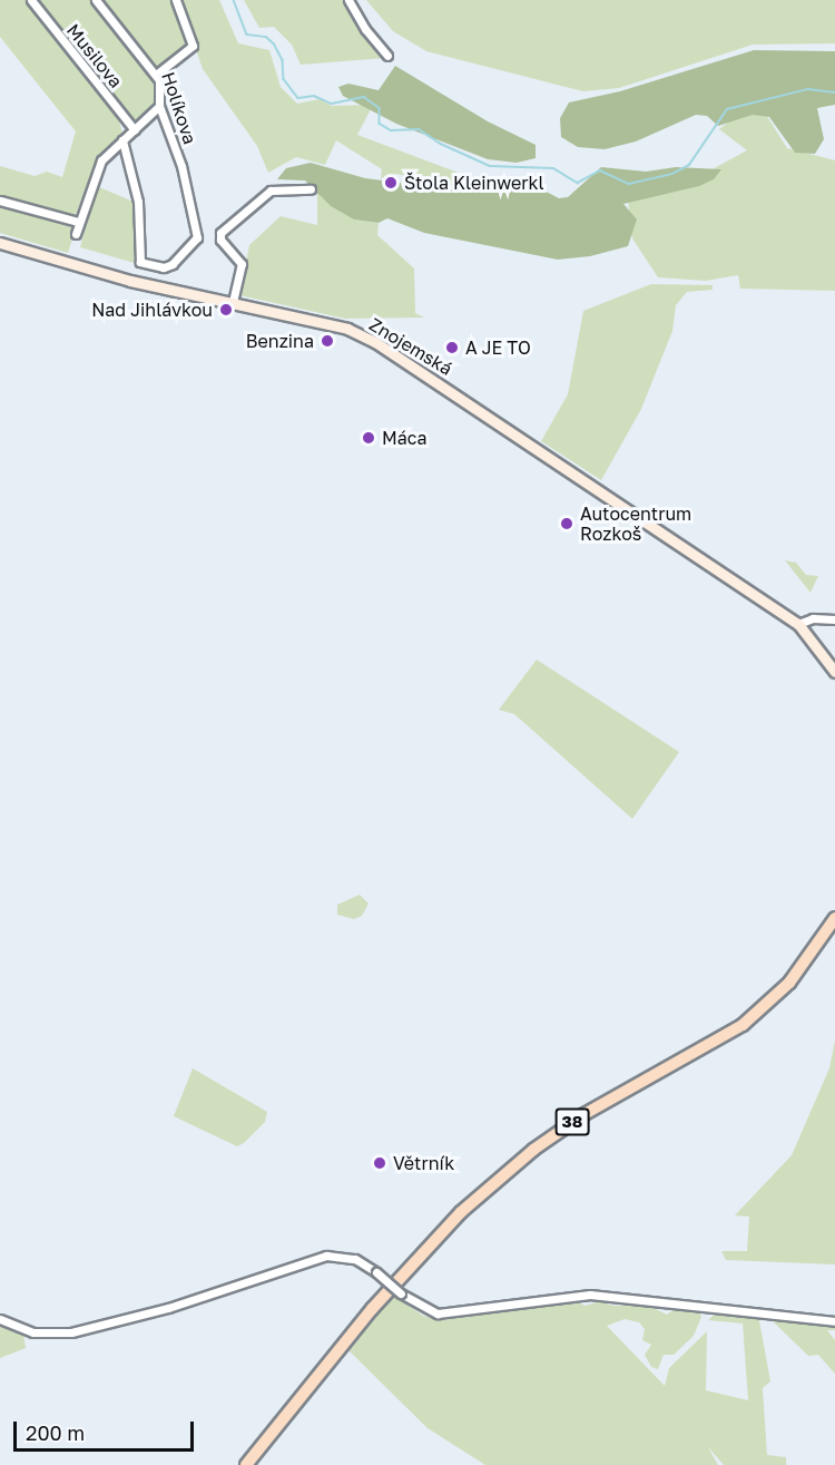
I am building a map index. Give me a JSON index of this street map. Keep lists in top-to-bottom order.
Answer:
{
  "streets": {
    "main road": ["Znojemská", "38"],
    "street": ["Musilova", "Holíkova"]
  },
  "places": [
    "Štola Kleinwerkl",
    "Nad Jihlávkou",
    "Benzina",
    "A JE TO",
    "Máca",
    "Autocentrum Rozkoš",
    "Větrník"
  ],
  "scale_bar": "200 m"
}
